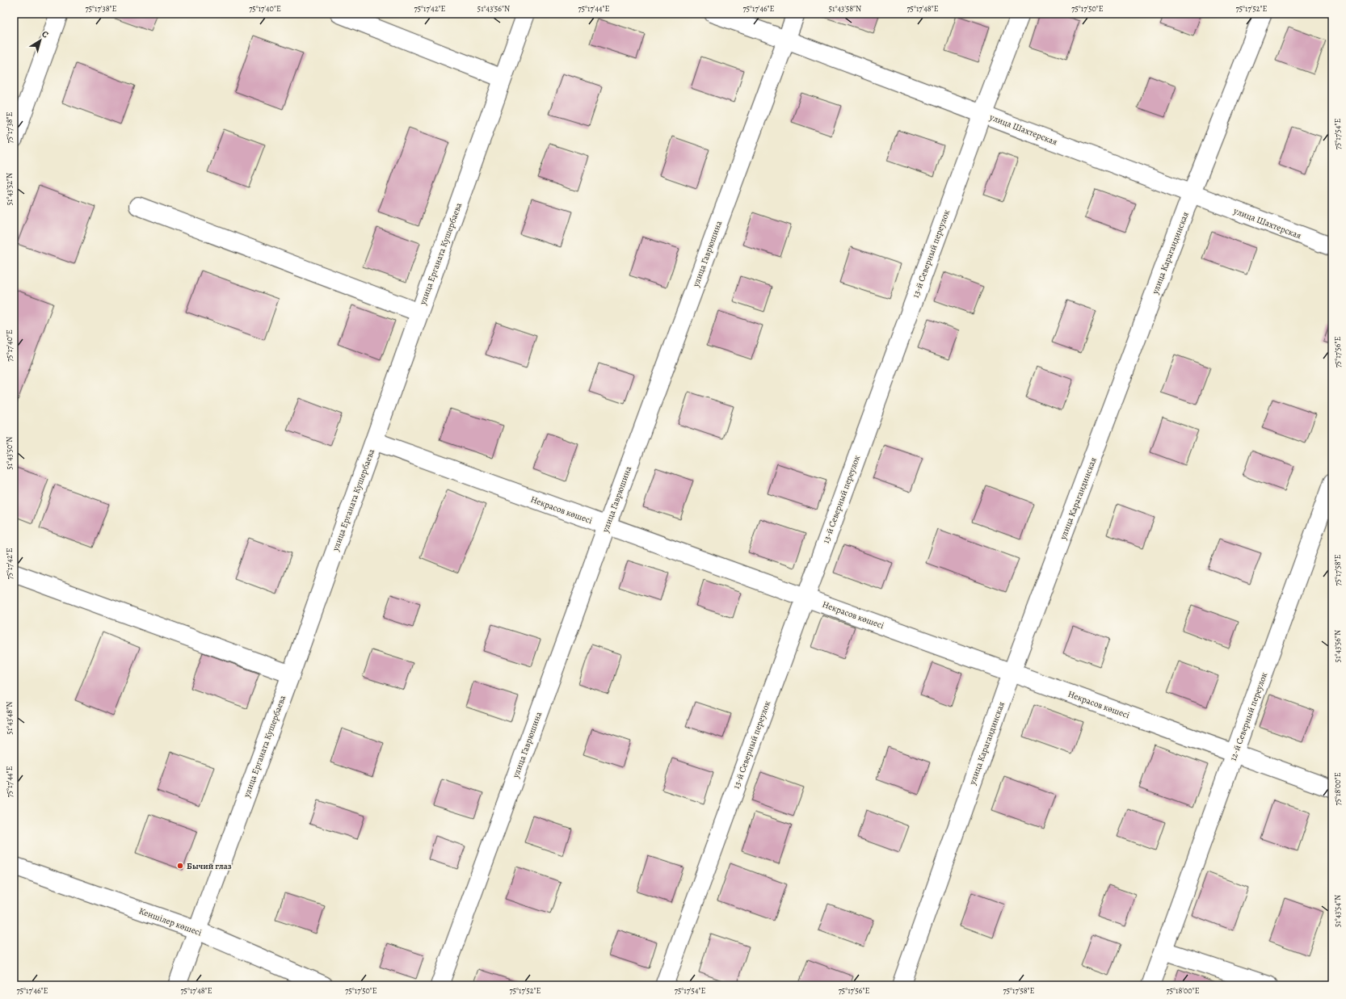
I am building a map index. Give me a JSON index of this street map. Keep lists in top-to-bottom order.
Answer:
{
  "streets": {
    "street": [
      "улица Шахтерская",
      "улица Карагандинская",
      "улица Ерганата Кушербаева",
      "улица Гаврюшина",
      "13-й Северный переулок",
      "Некрасов көшесі",
      "12-й Северный переулок",
      "Кеншілер көшесі"
    ]
  },
  "crossings": [
    ["улица Шахтерская", "улица Карагандинская"],
    ["улица Шахтерская", "улица Гаврюшина"],
    ["улица Шахтерская", "13-й Северный переулок"],
    ["улица Карагандинская", "Некрасов көшесі"],
    ["улица Ерганата Кушербаева", "Некрасов көшесі"],
    ["улица Ерганата Кушербаева", "Кеншілер көшесі"],
    ["улица Гаврюшина", "Некрасов көшесі"],
    ["13-й Северный переулок", "Некрасов көшесі"],
    ["Некрасов көшесі", "12-й Северный переулок"]
  ],
  "places": ["Бычий глаз"],
  "north": "top right",
  "coordinates": [
    "75°17'38\"E",
    "75°17'40\"E",
    "75°17'42\"E",
    "51°43'56\"N",
    "75°17'44\"E",
    "75°17'46\"E",
    "51°43'58\"N",
    "75°17'48\"E",
    "75°17'50\"E",
    "75°17'52\"E",
    "75°17'54\"E",
    "51°43'52\"N",
    "75°17'56\"E",
    "51°43'50\"N",
    "75°17'58\"E",
    "51°43'48\"N",
    "75°18'00\"E",
    "51°43'54\"N"
  ]
}
